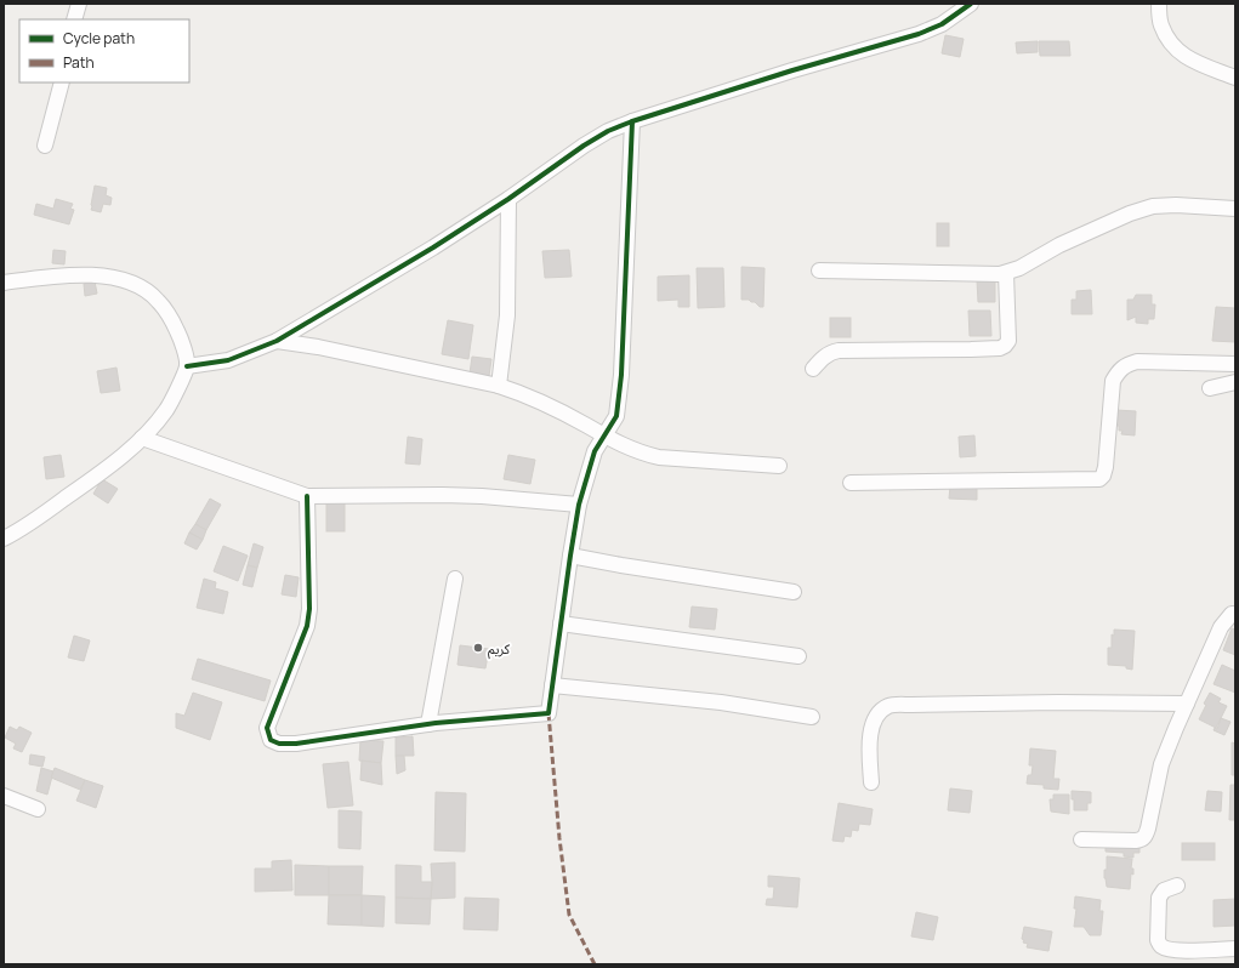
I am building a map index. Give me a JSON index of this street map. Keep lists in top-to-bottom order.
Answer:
{
  "places": ["كريم"],
  "legend": ["Cycle path", "Path"]
}
